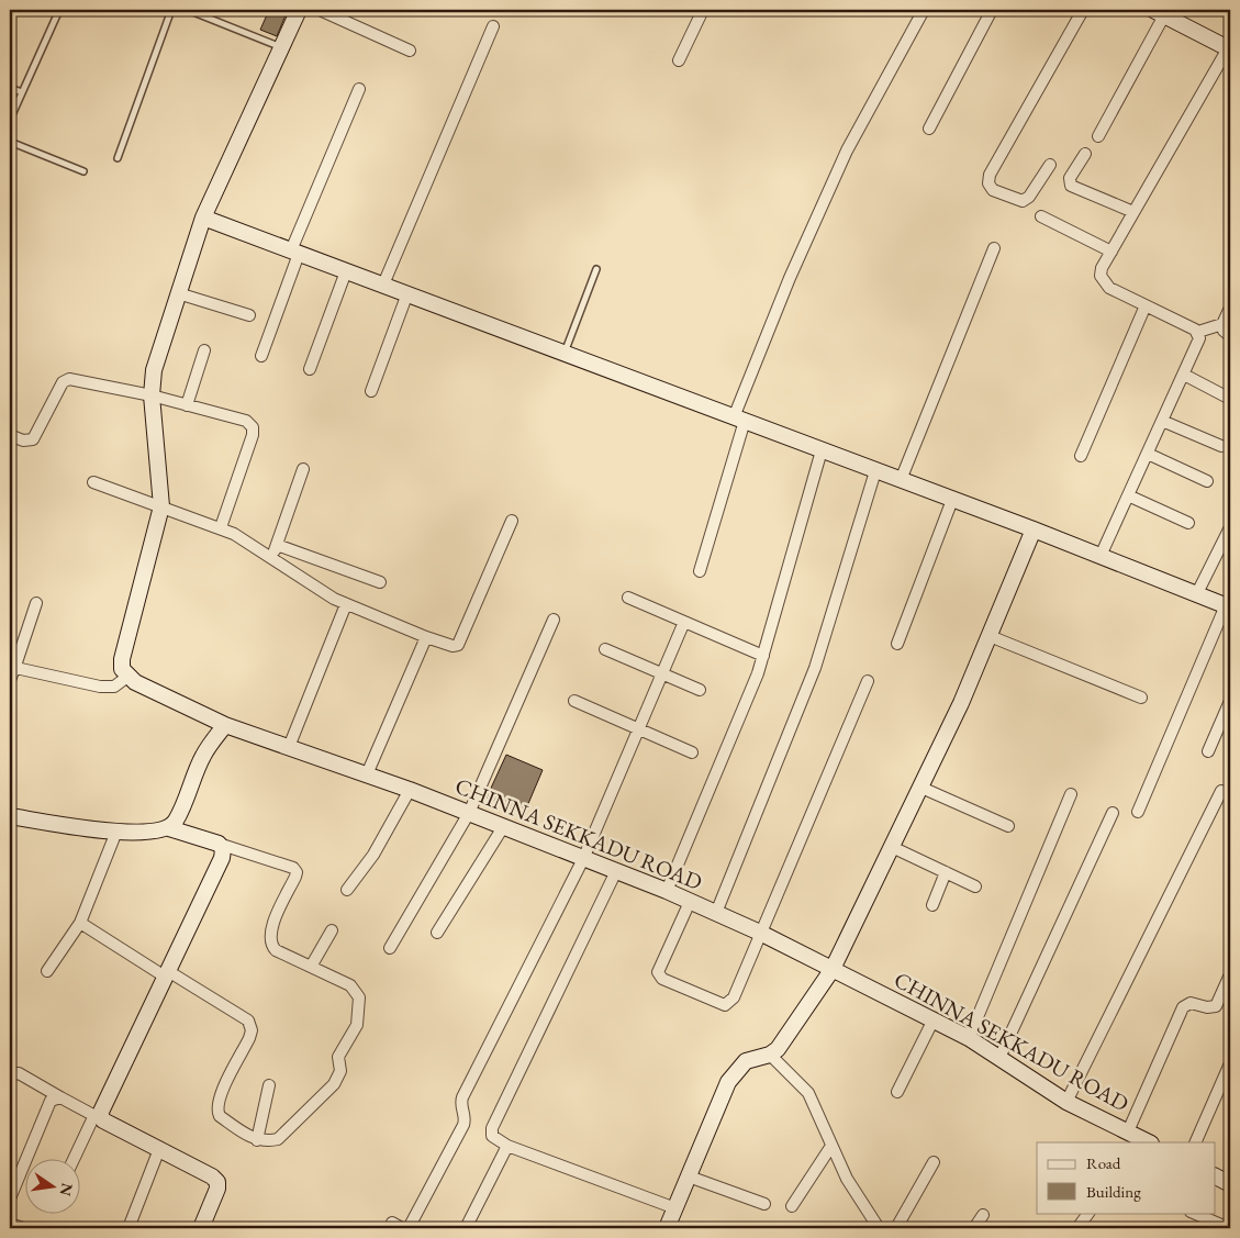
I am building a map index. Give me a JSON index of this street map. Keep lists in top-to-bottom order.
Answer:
{
  "streets": {
    "street": ["CHINNA SEKKADU ROAD"]
  },
  "legend": ["Road", "Building"],
  "north": "right"
}
